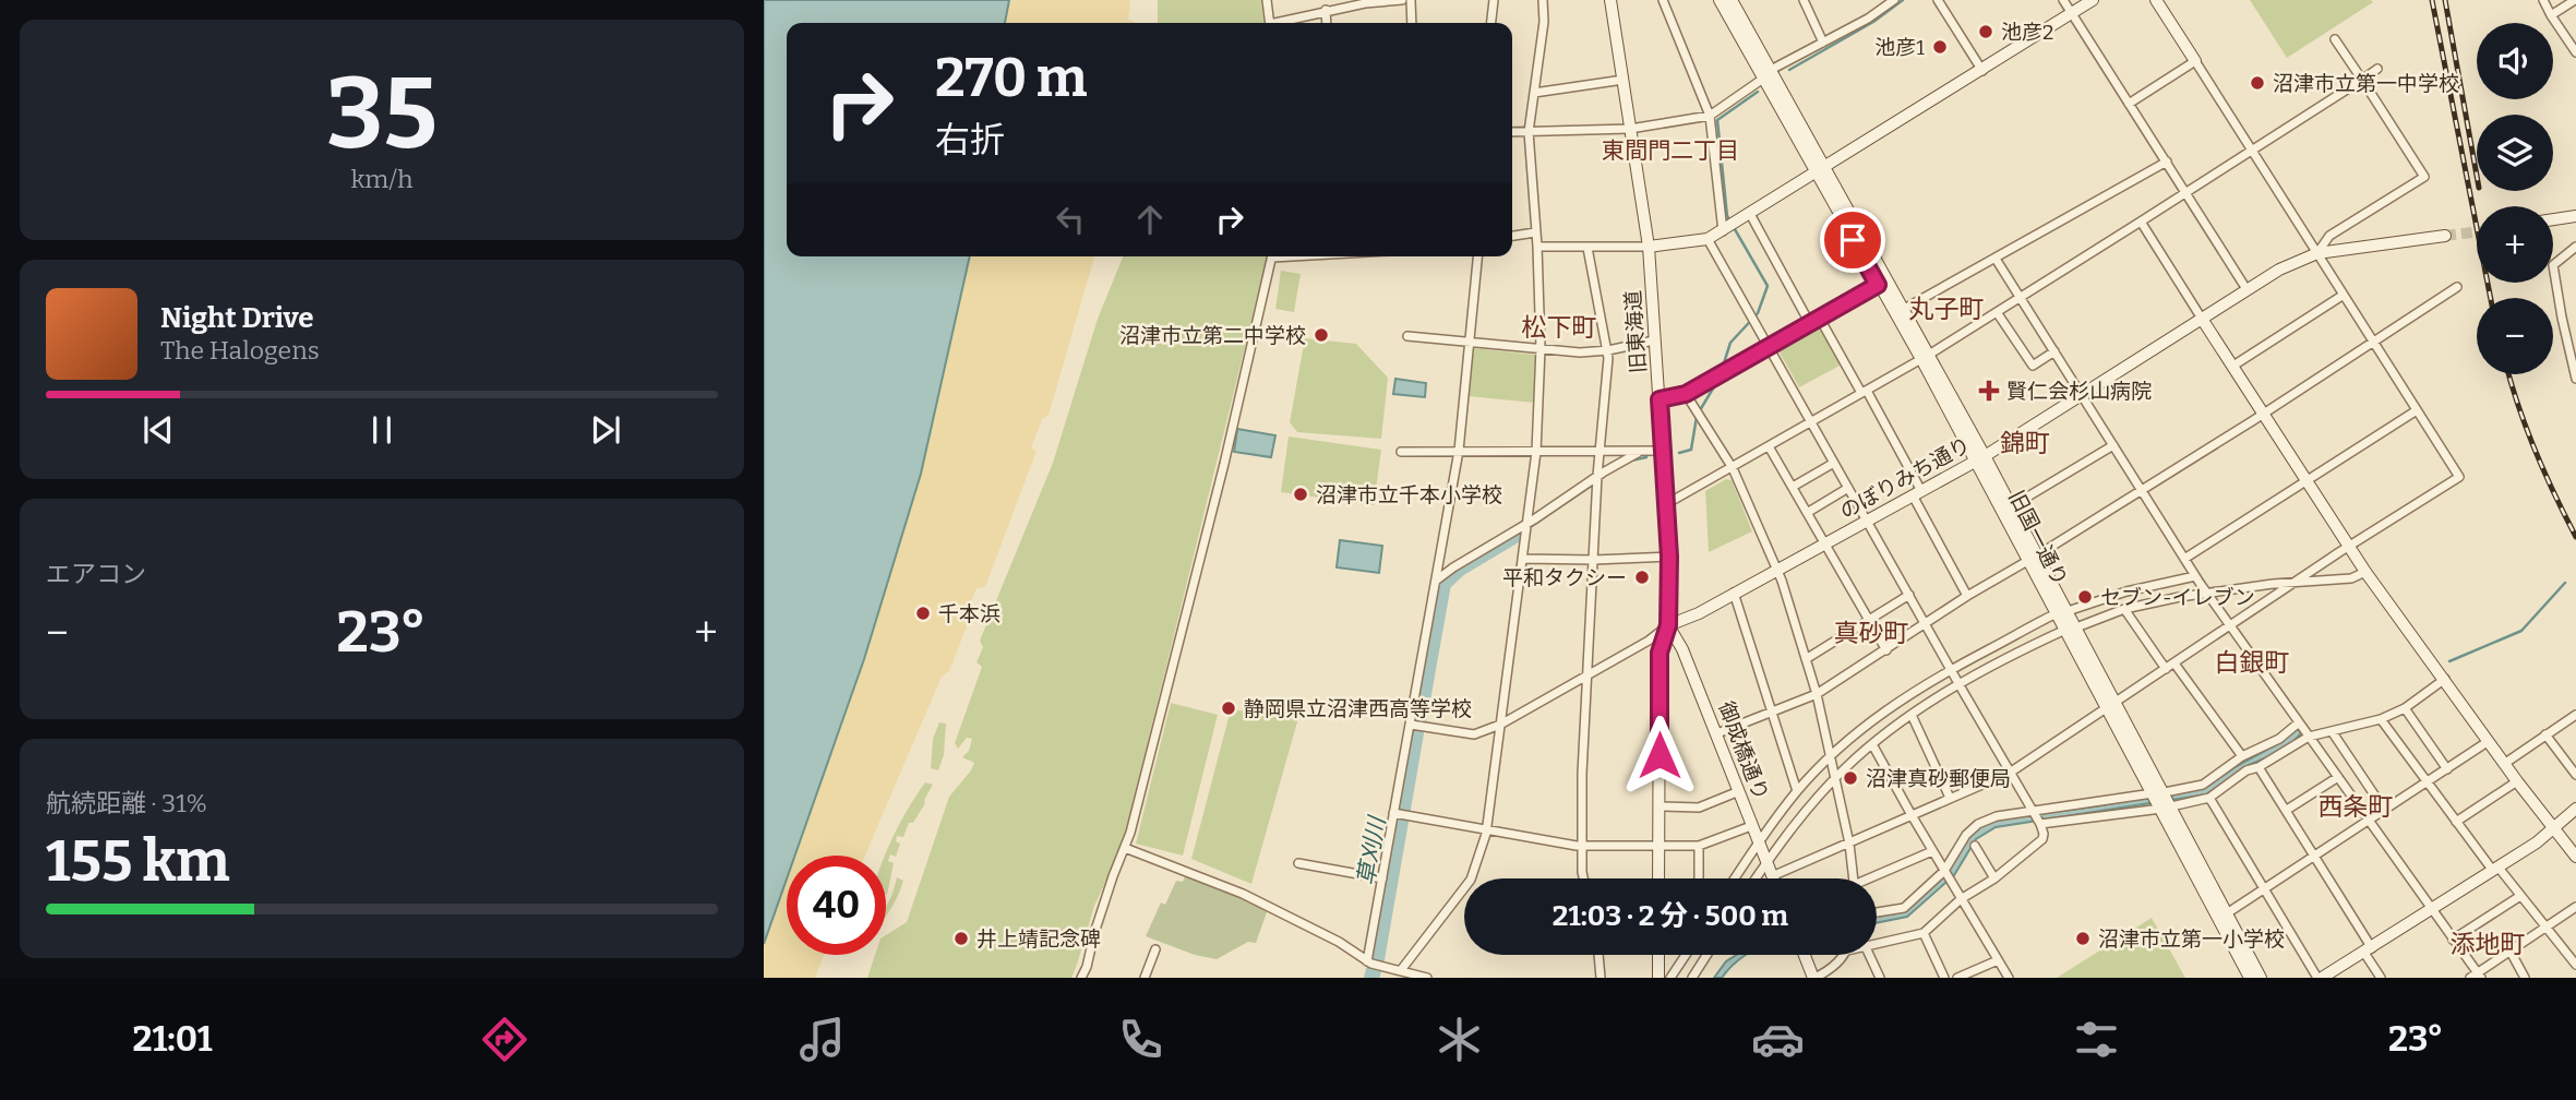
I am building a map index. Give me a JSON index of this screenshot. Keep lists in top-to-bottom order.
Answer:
{
  "streets": {
    "street": [
      "旧東海道",
      "のぼりみち通り",
      "旧国一通り",
      "御成橋通り"
    ]
  },
  "crossings": [
    ["旧東海道", "のぼりみち通り"],
    ["旧東海道", "御成橋通り"],
    ["のぼりみち通り", "旧国一通り"],
    ["のぼりみち通り", "御成橋通り"]
  ],
  "districts": [
    "東間門二丁目",
    "丸子町",
    "松下町",
    "錦町",
    "真砂町",
    "白銀町",
    "西条町",
    "添地町"
  ],
  "water": ["草刈川"],
  "places": {
    "other": [
      "池彦2",
      "池彦1",
      "沼津市立第一中学校",
      "沼津市立第二中学校",
      "沼津市立千本小学校",
      "平和タクシー",
      "セブン-イレブン",
      "千本浜",
      "静岡県立沼津西高等学校",
      "沼津真砂郵便局",
      "井上靖記念碑",
      "沼津市立第一小学校"
    ],
    "health": ["賢仁会杉山病院"]
  },
  "page": {
    "tile": [
      ["35", "km/h"],
      "エアコン",
      ["航続距離 · 31%", "155 km"]
    ],
    "map_buttons": ["+", "−"],
    "turn": ["270 m", "右折"],
    "song": ["Night Drive", "The Halogens"],
    "heat": ["−", "23°", "+"],
    "limit": "40",
    "trip": "21:03 · 2 分 · 500 m",
    "tabs": ["21:01", "23°"]
  }
}
